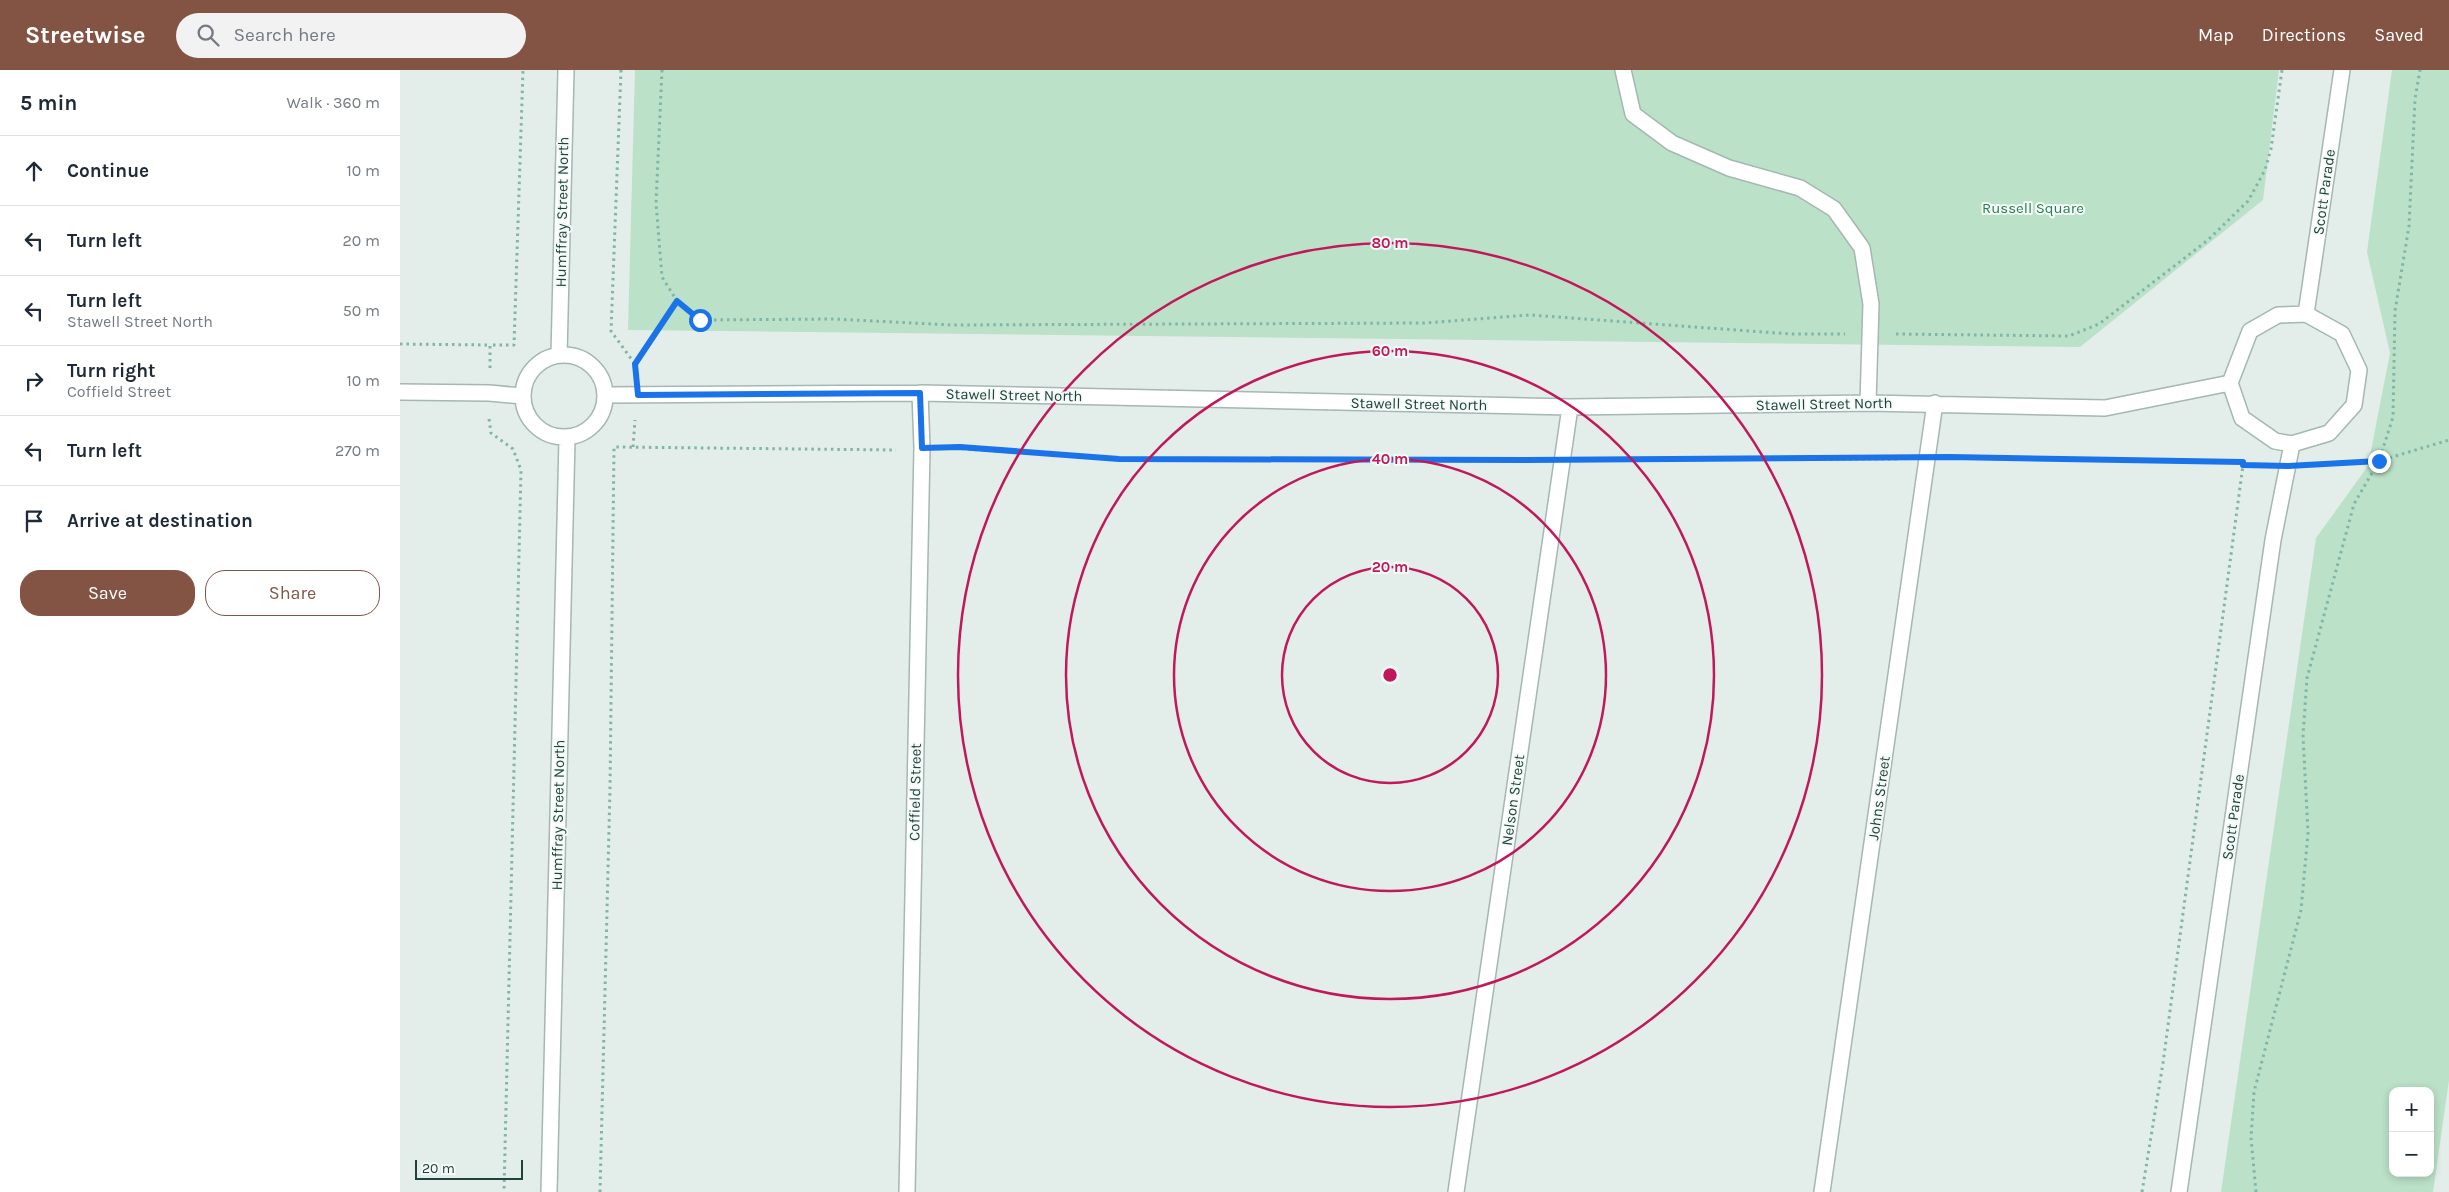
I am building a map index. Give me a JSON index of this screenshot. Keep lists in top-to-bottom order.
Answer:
{
  "streets": {
    "street": [
      "Scott Parade",
      "Humffray Street North",
      "Stawell Street North",
      "Coffield Street",
      "Johns Street",
      "Nelson Street"
    ]
  },
  "crossings": [
    ["Scott Parade", "Stawell Street North"],
    ["Humffray Street North", "Stawell Street North"],
    ["Stawell Street North", "Coffield Street"],
    ["Stawell Street North", "Johns Street"],
    ["Stawell Street North", "Nelson Street"]
  ],
  "parks": ["Russell Square"],
  "scale_bar": "20 m",
  "page": {
    "header": "Streetwise",
    "search": "Search here",
    "nav": ["Map", "Directions", "Saved"],
    "heading": ["5 min", "Walk · 360 m"],
    "list": [
      ["Continue", "10 m"],
      ["Turn left", "20 m"],
      ["Turn left", "Stawell Street North", "50 m"],
      ["Turn right", "Coffield Street", "10 m"],
      ["Turn left", "270 m"],
      "Arrive at destination"
    ],
    "buttons": ["Save", "Share"],
    "map_buttons": ["+", "−"],
    "scale": "20 m"
  },
  "rings": [
    "80 m",
    "60 m",
    "40 m",
    "20 m"
  ]
}
